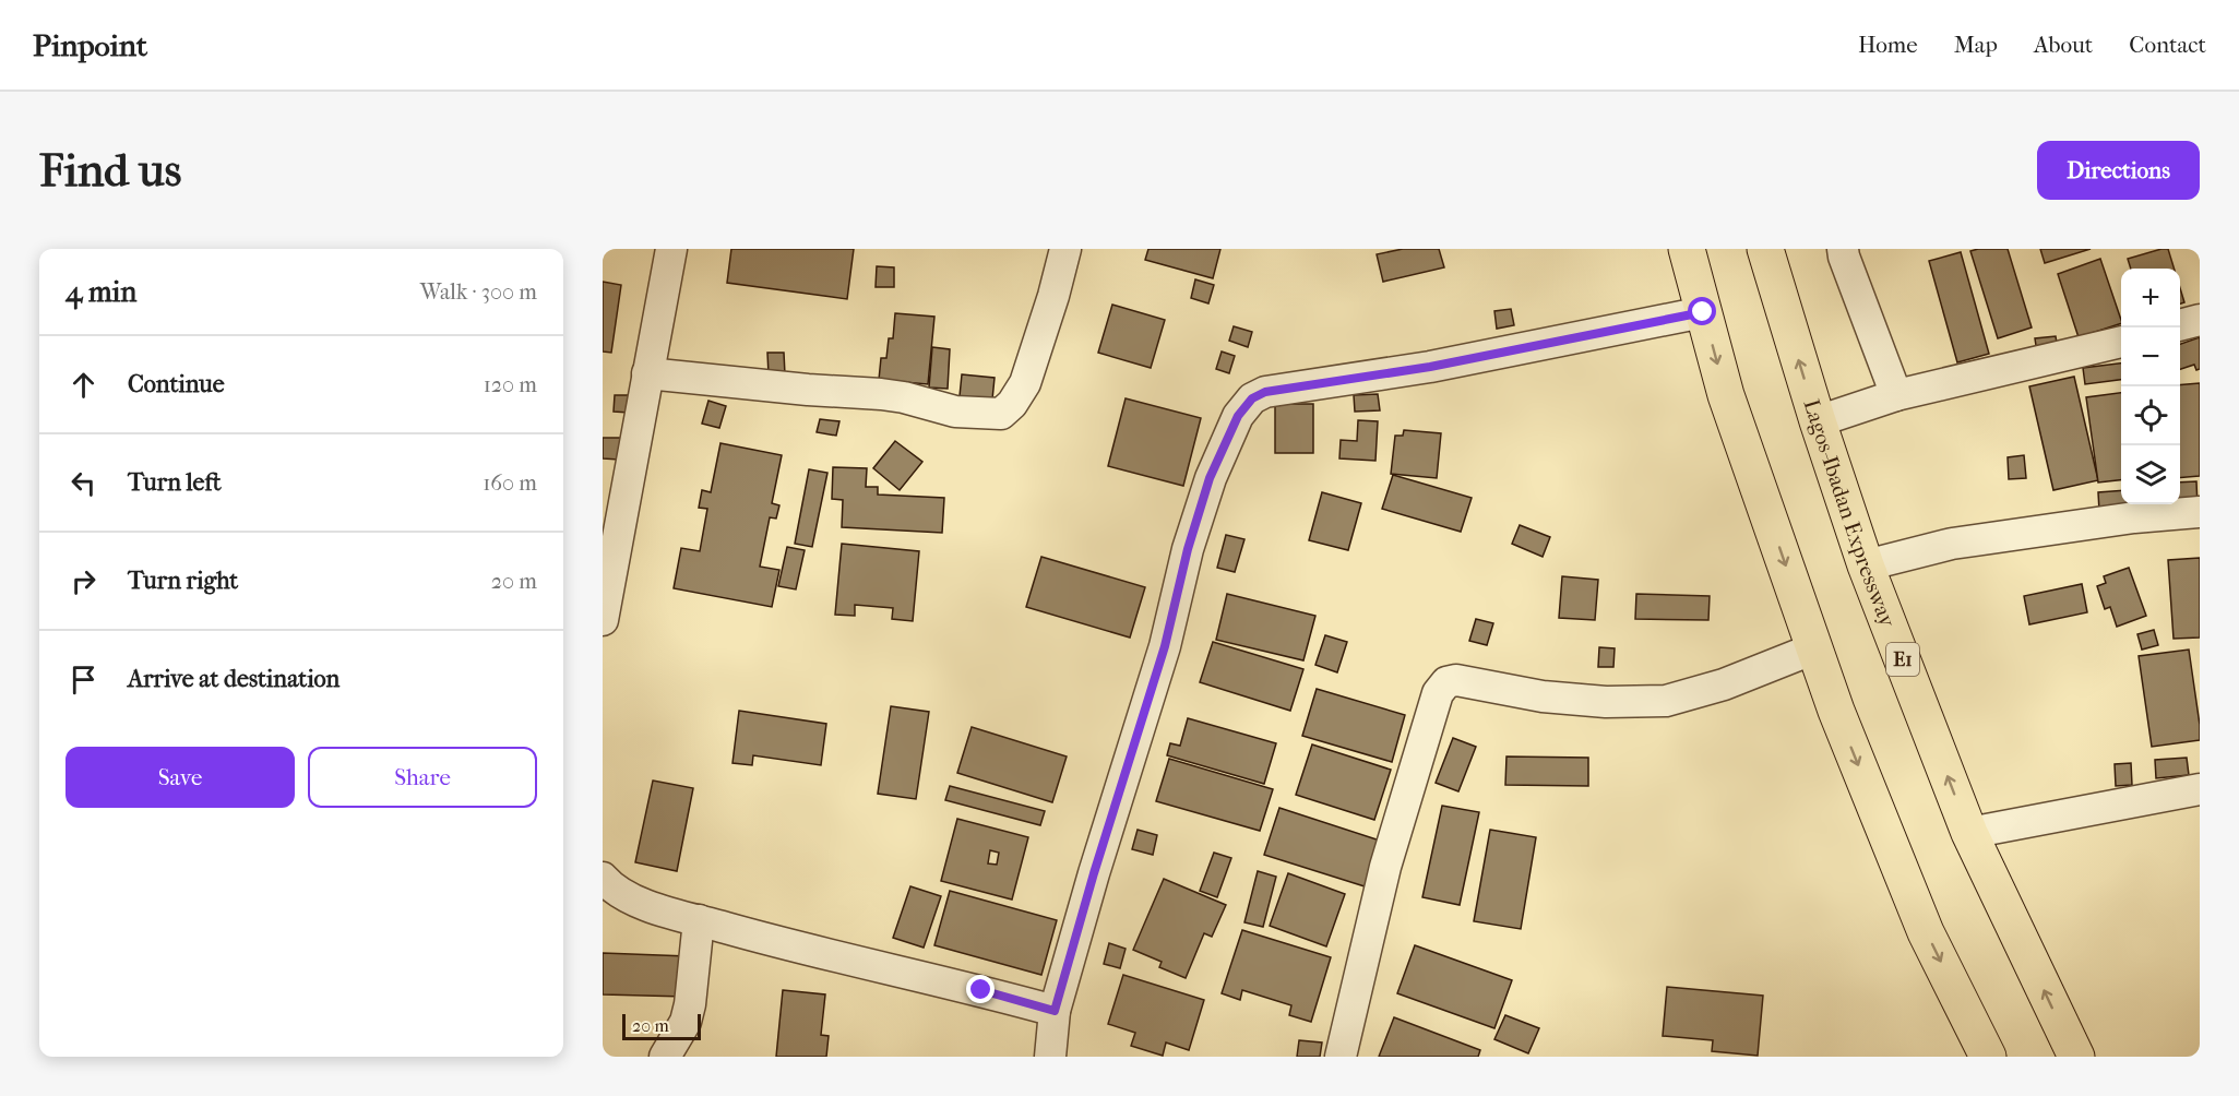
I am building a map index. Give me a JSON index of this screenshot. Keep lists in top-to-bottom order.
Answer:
{
  "streets": {
    "highway": ["Lagos-Ibadan Expressway", "E1"]
  },
  "scale_bar": "20 m",
  "page": {
    "header": "Pinpoint",
    "nav": [
      "Home",
      "Map",
      "About",
      "Contact"
    ],
    "buttons": [
      "Directions",
      ["Save", "Share"]
    ],
    "title": "Find us",
    "heading": ["4 min", "Walk · 300 m"],
    "map_buttons": ["+", "−"],
    "list": [
      ["Continue", "120 m"],
      ["Turn left", "160 m"],
      ["Turn right", "20 m"],
      "Arrive at destination"
    ],
    "scale": "20 m"
  }
}
